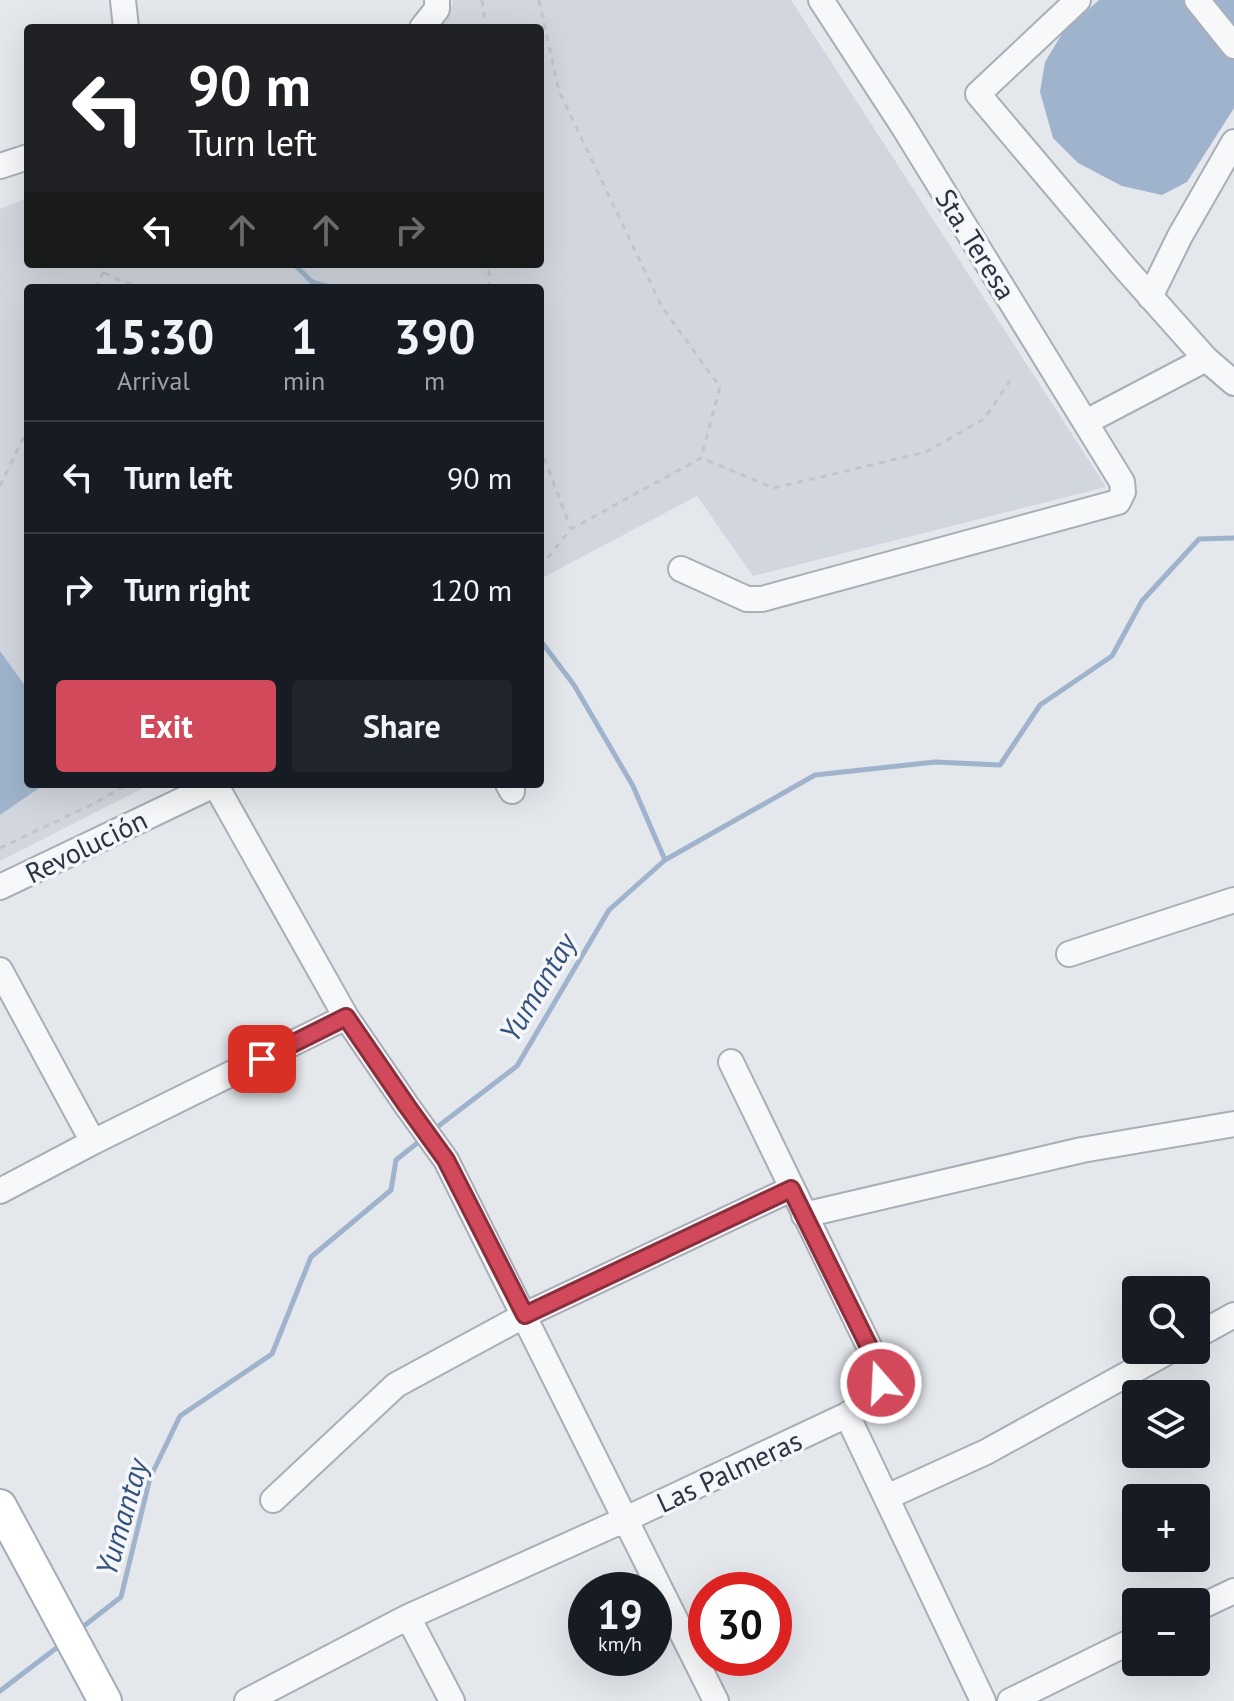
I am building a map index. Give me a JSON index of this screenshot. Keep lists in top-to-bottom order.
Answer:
{
  "streets": {
    "street": ["Sta. Teresa", "Revolución", "Las Palmeras"]
  },
  "water": ["Yumantay"],
  "page": {
    "turn": ["90 m", "Turn left"],
    "eta": [
      "15:30",
      "Arrival",
      "1",
      "min",
      "390",
      "m"
    ],
    "list": [
      {
        "name": "Turn left",
        "value": "90 m"
      },
      {
        "name": "Turn right",
        "value": "120 m"
      }
    ],
    "buttons": ["Exit", "Share"],
    "map_buttons": ["+", "−"],
    "speed": "19 km/h",
    "limit": "30"
  }
}
